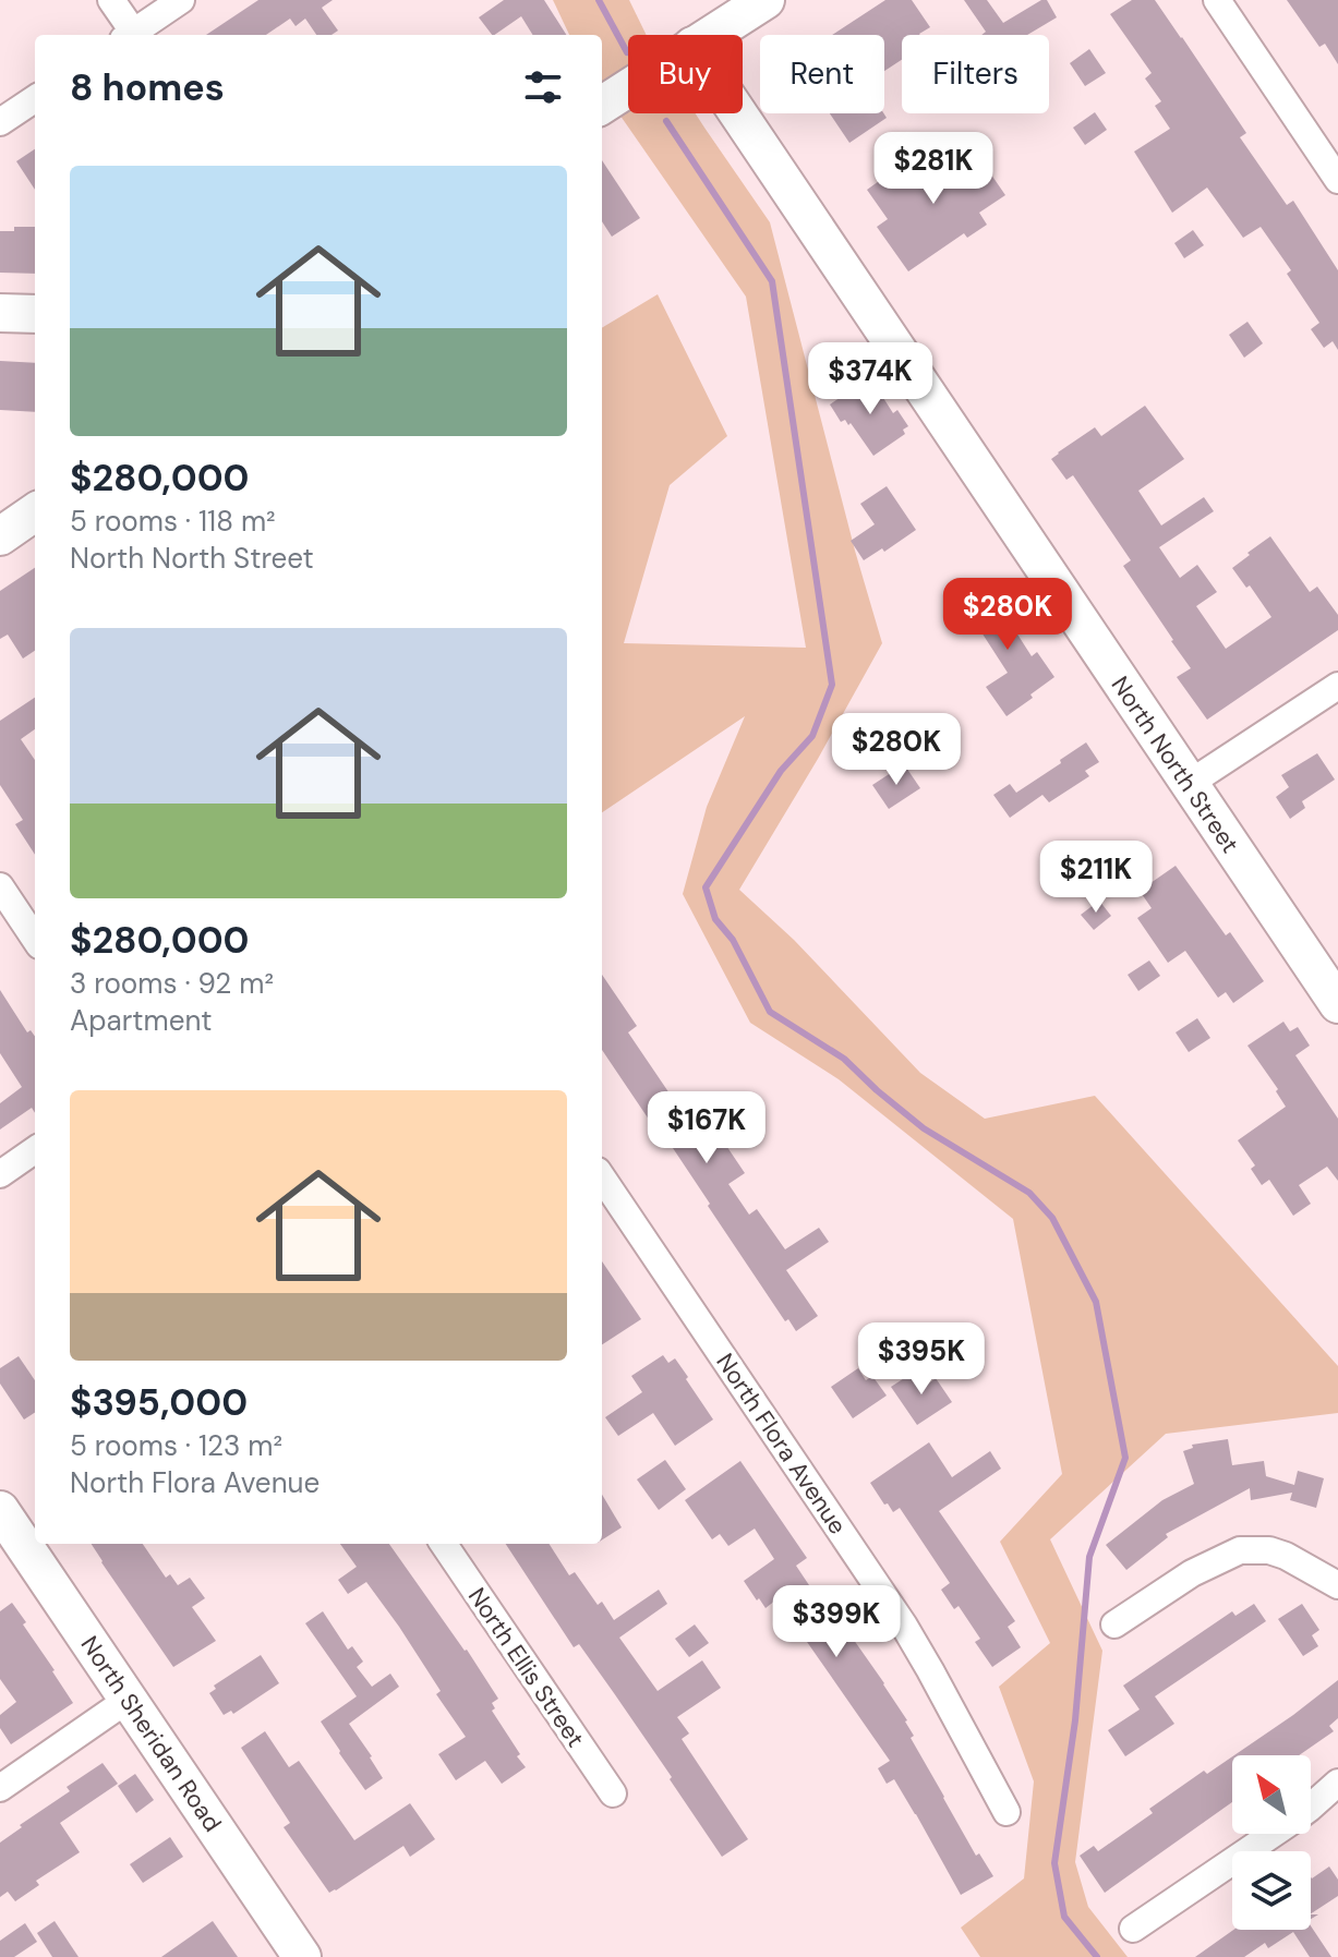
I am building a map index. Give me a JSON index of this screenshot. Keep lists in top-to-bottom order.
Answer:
{
  "streets": {
    "street": [
      "North North Street",
      "North Flora Avenue",
      "North Ellis Street",
      "North Sheridan Road"
    ]
  },
  "north": "top left",
  "page": {
    "chip": ["Buy", "Rent", "Filters"],
    "heading": "8 homes",
    "price": [
      "$281K",
      "$374K",
      "$280K",
      "$280K",
      "$211K",
      "$167K",
      "$395K",
      "$399K"
    ],
    "list": [
      {
        "name": "$280,000",
        "note": "5 rooms · 118 m² · North North Street"
      },
      {
        "name": "$280,000",
        "note": "3 rooms · 92 m² · Apartment"
      },
      {
        "name": "$395,000",
        "note": "5 rooms · 123 m² · North Flora Avenue"
      }
    ]
  }
}
